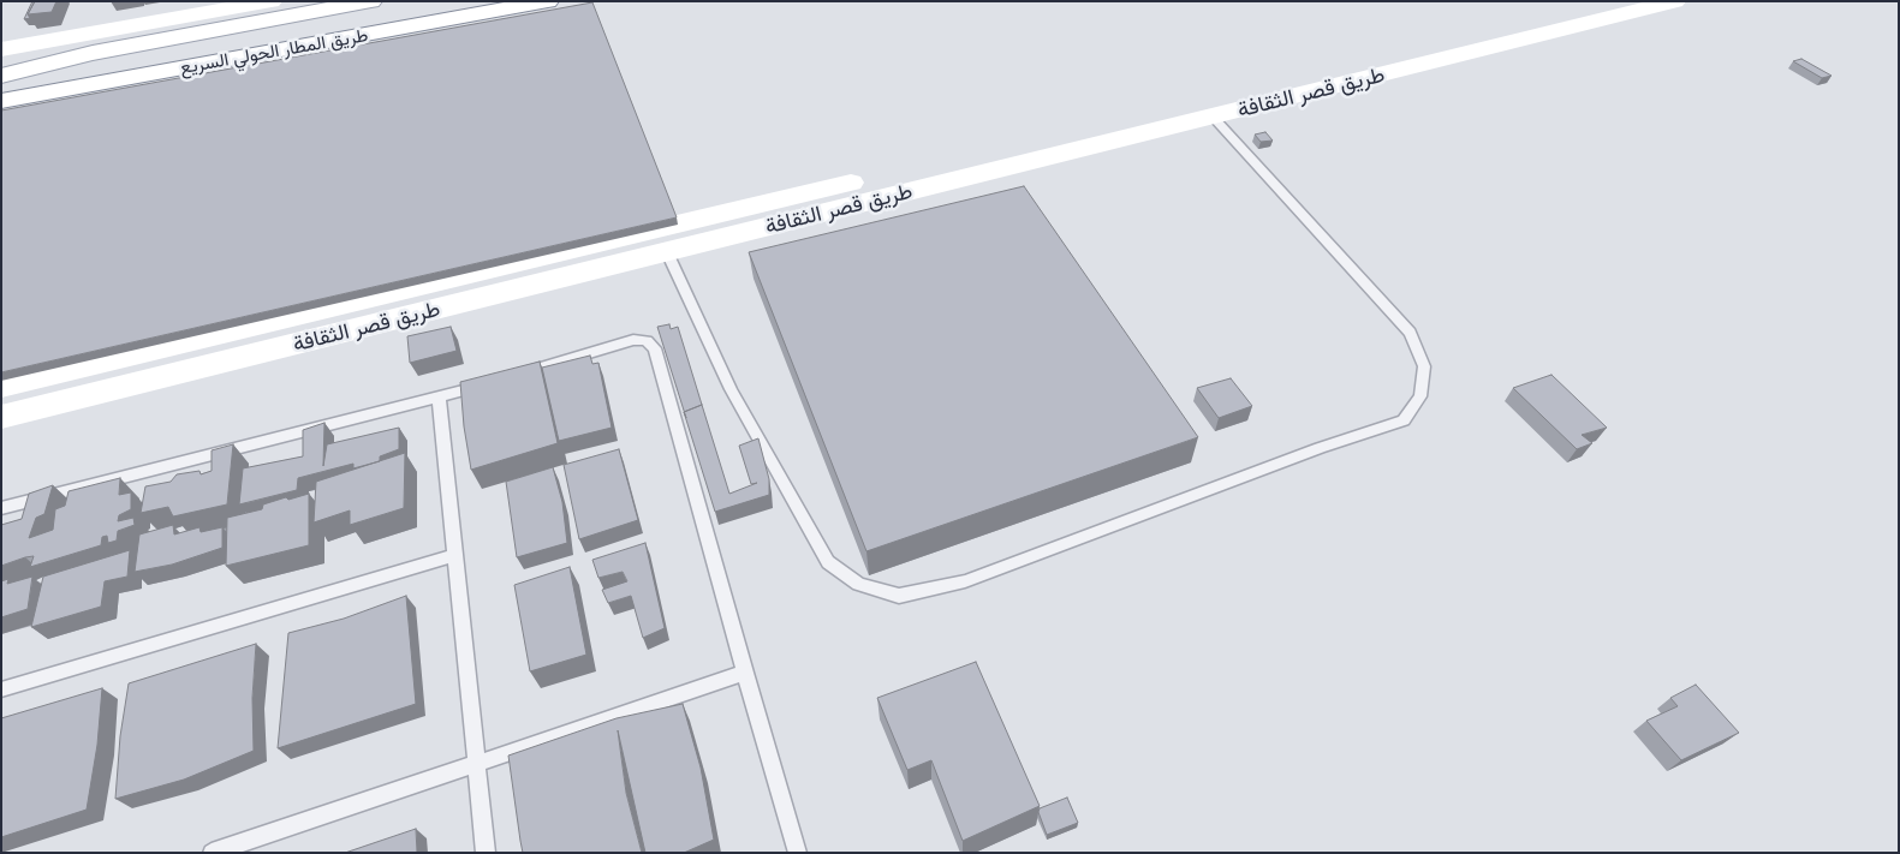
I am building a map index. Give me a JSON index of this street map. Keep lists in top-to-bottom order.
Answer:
{
  "streets": {
    "main road": ["طريق المطار الحولي السريع", "طريق قصر الثقافة"]
  }
}
